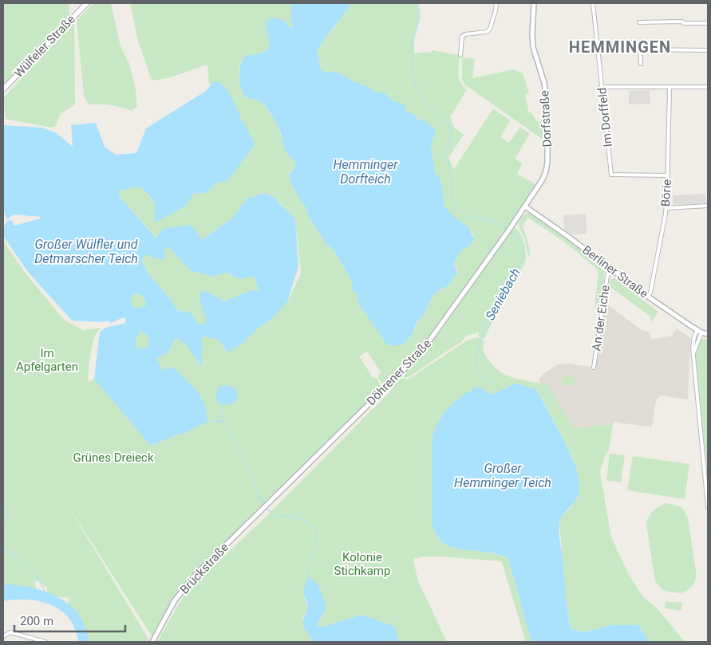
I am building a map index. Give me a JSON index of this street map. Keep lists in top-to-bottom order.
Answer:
{
  "streets": {
    "main road": ["Wülfeler Straße"],
    "street": [
      "Im Dorffeld",
      "Dorfstraße",
      "Börie",
      "Berliner Straße",
      "An der Eiche",
      "Döhrener Straße",
      "Brückstraße"
    ]
  },
  "crossings": [
    ["Im Dorffeld", "Börie"],
    ["Dorfstraße", "Berliner Straße"],
    ["Dorfstraße", "Döhrener Straße"],
    ["Börie", "Berliner Straße"],
    ["Berliner Straße", "An der Eiche"],
    ["Berliner Straße", "Döhrener Straße"],
    ["Döhrener Straße", "Brückstraße"]
  ],
  "districts": ["HEMMINGEN"],
  "water": [
    "Hemminger Dorfteich",
    "Großer Wülfler und Detmarscher Teich",
    "Seniebach",
    "Großer Hemminger Teich"
  ],
  "parks": ["Im Apfelgarten", "Grünes Dreieck", "Kolonie Stichkamp"],
  "scale_bar": "200 m"
}
